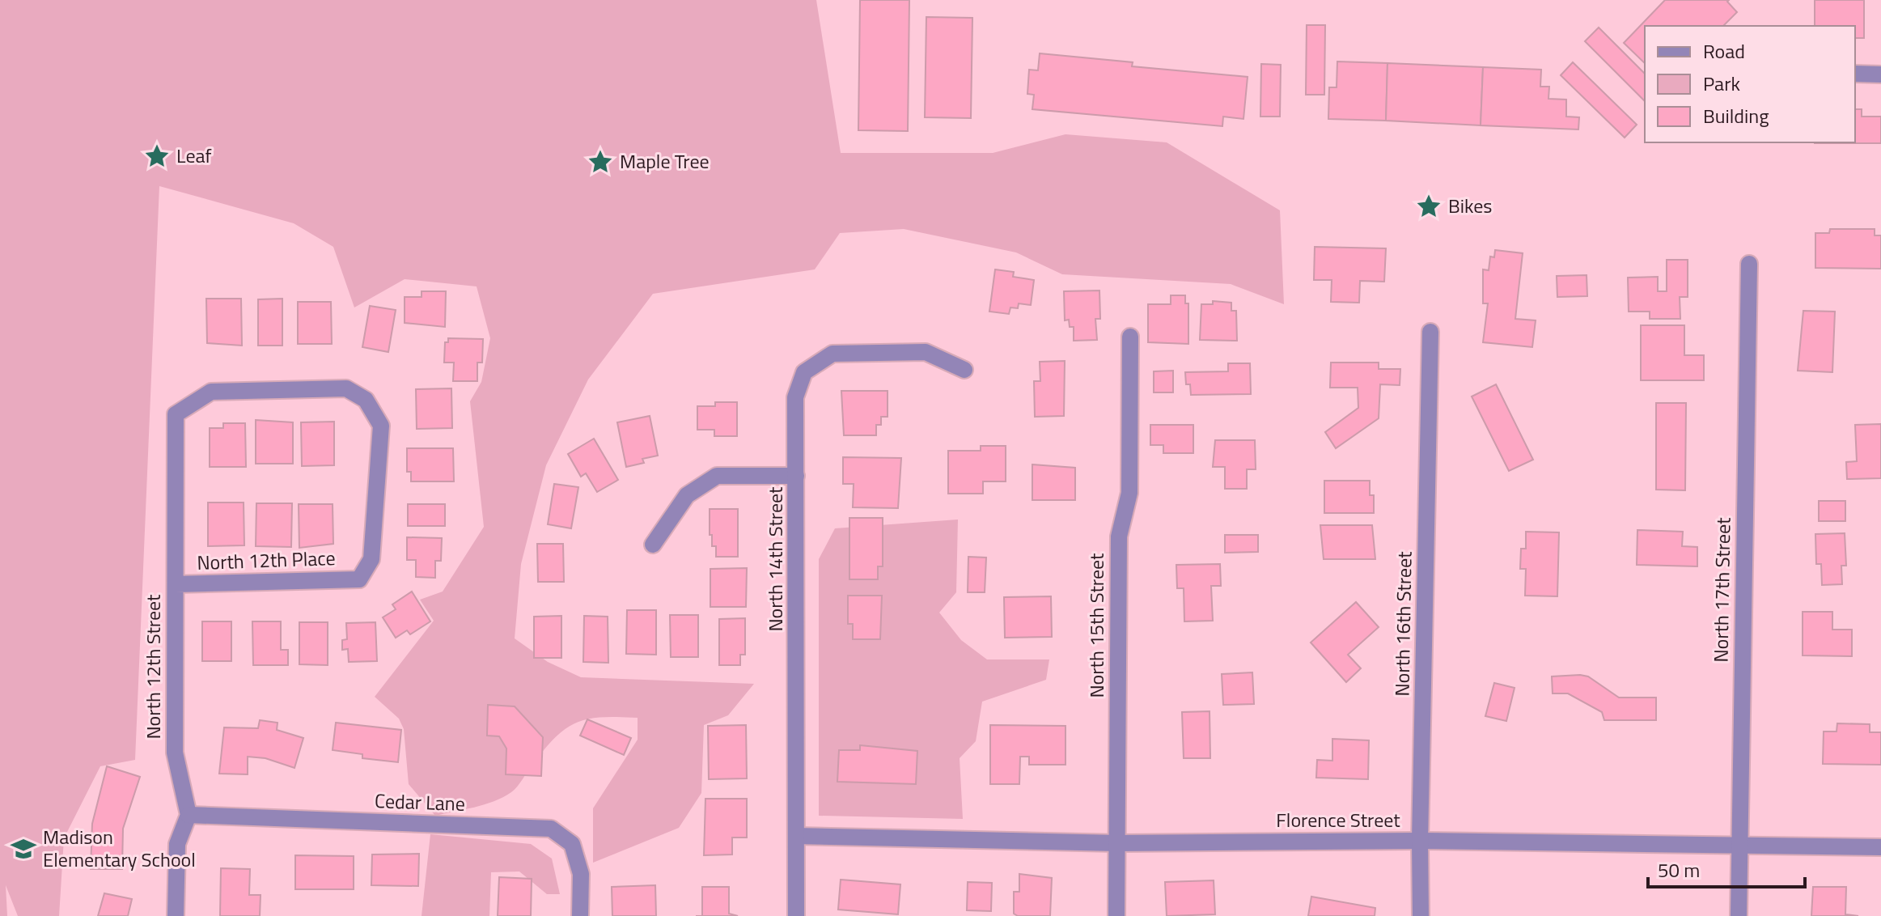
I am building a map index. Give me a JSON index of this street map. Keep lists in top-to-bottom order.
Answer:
{
  "streets": {
    "street": [
      "North 14th Street",
      "North 12th Place",
      "North 17th Street",
      "North 16th Street",
      "North 15th Street",
      "North 12th Street",
      "Cedar Lane",
      "Florence Street"
    ]
  },
  "crossings": [
    ["North 14th Street", "Florence Street"],
    ["North 12th Place", "North 12th Street"],
    ["North 17th Street", "Florence Street"],
    ["North 16th Street", "Florence Street"],
    ["North 15th Street", "Florence Street"],
    ["North 12th Street", "Cedar Lane"]
  ],
  "places": {
    "place": ["Leaf", "Maple Tree", "Bikes"],
    "school or university": ["Madison Elementary School"]
  },
  "legend": ["Road", "Park", "Building"],
  "scale_bar": "50 m"
}
